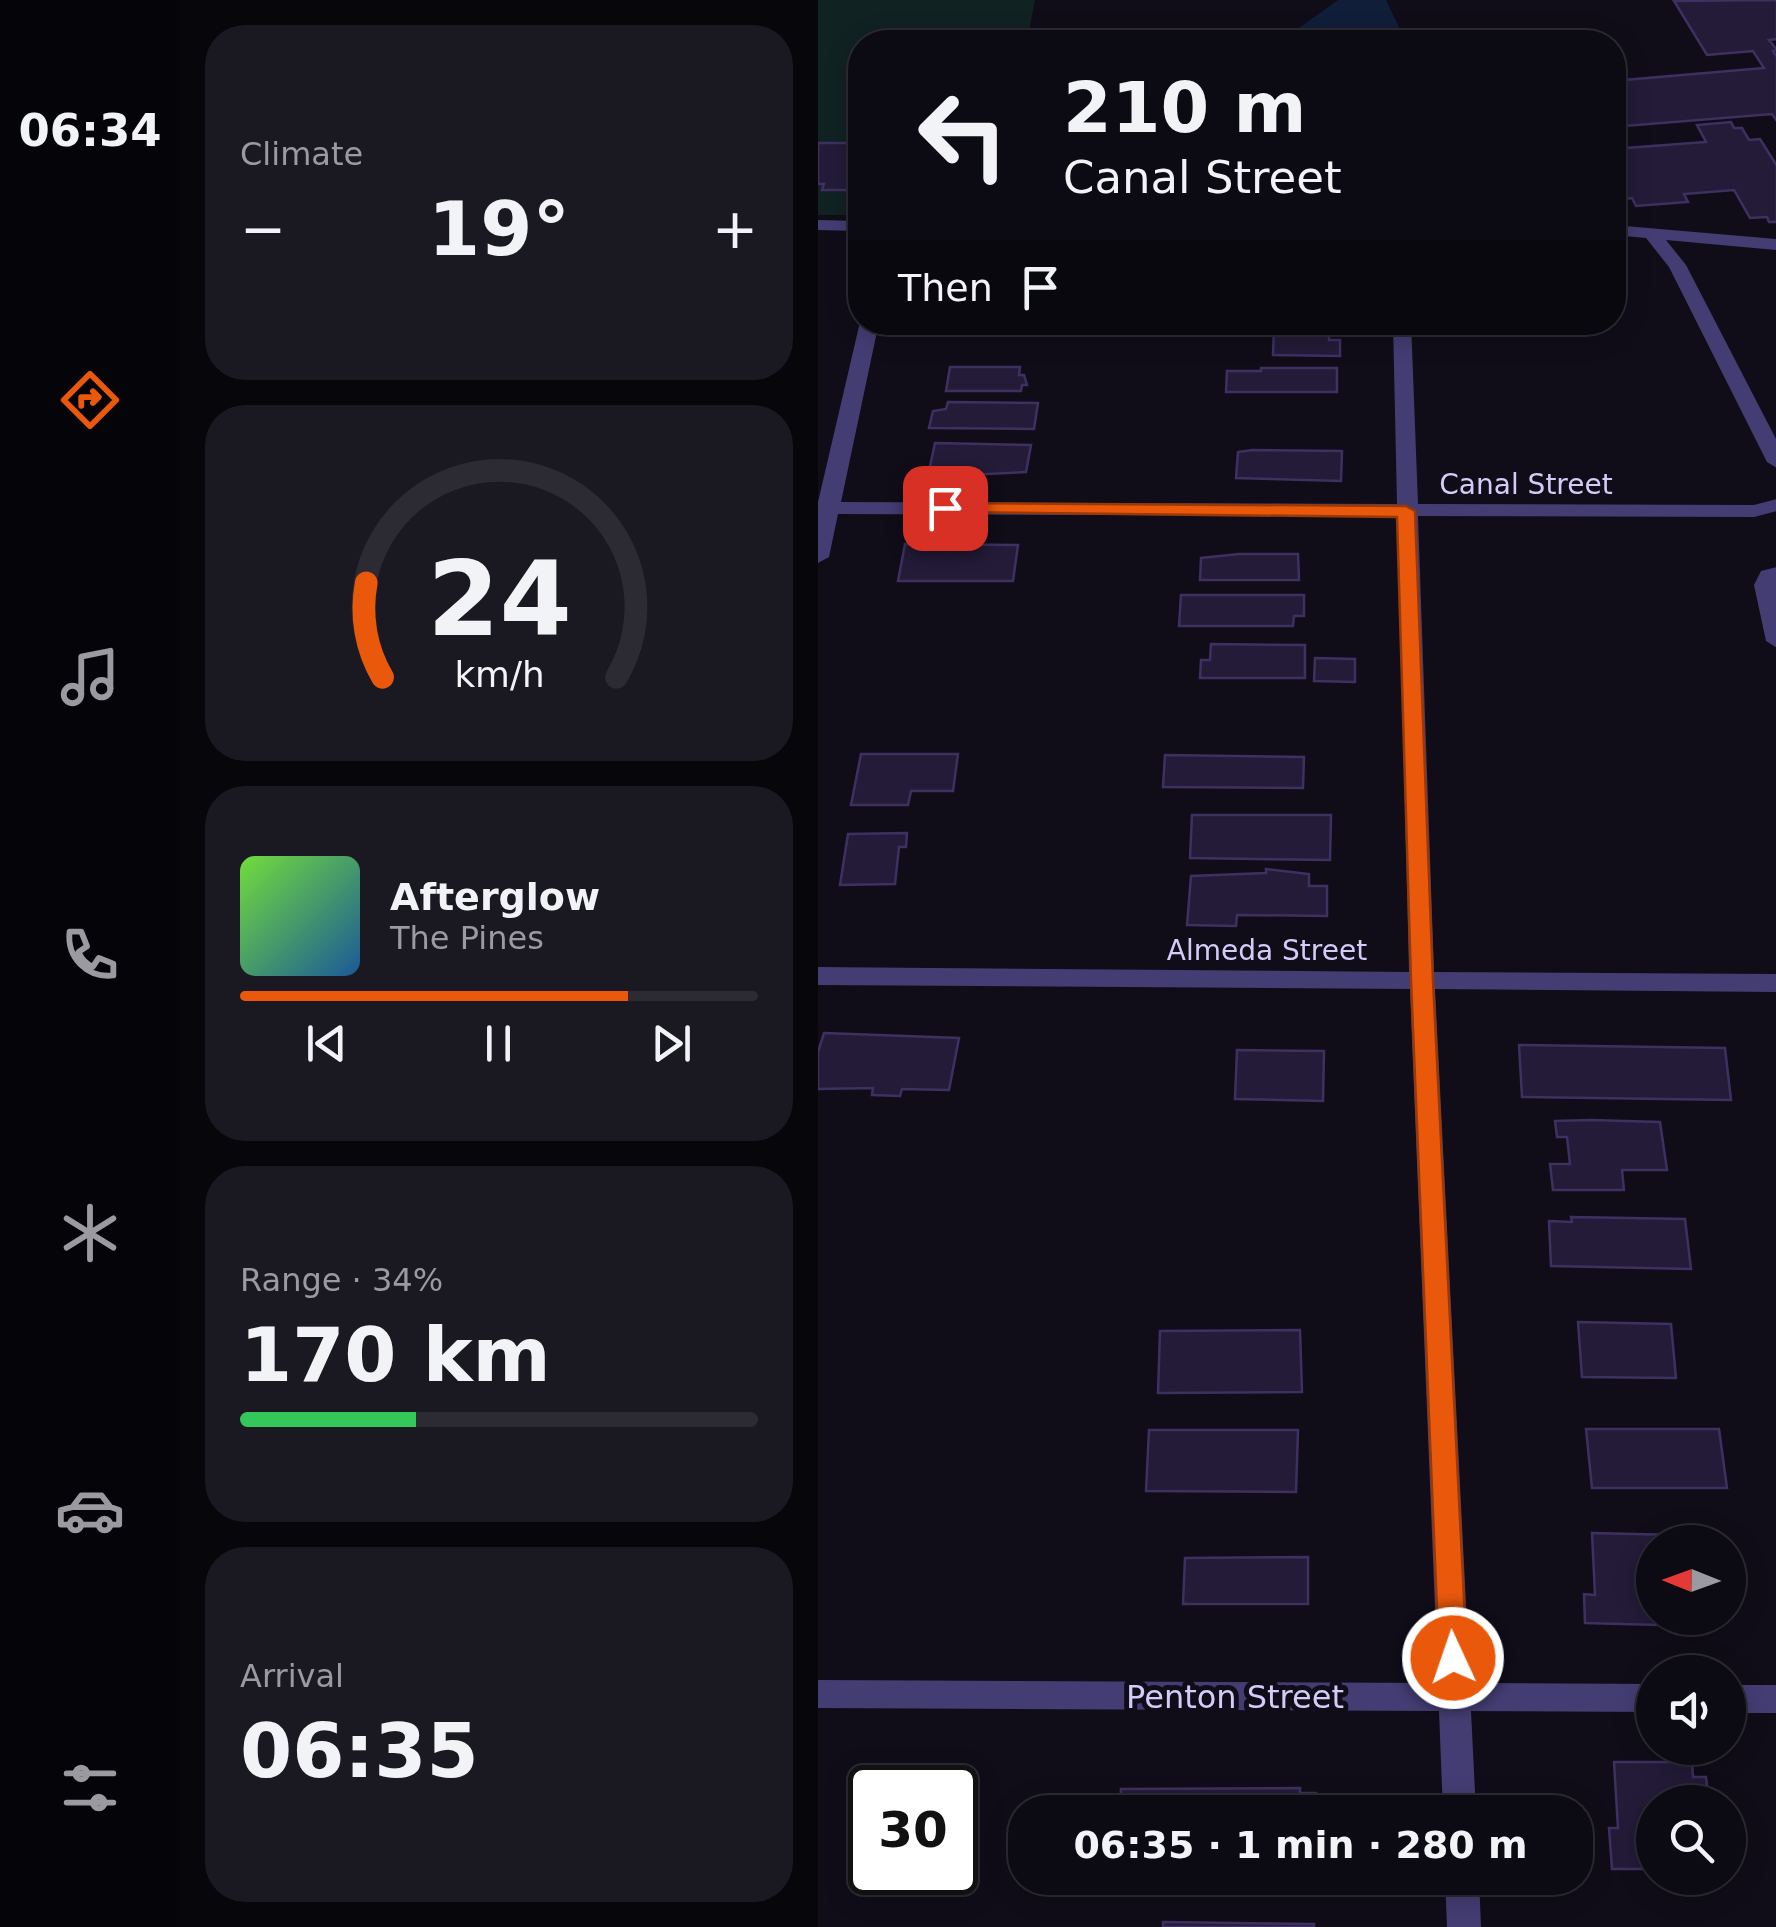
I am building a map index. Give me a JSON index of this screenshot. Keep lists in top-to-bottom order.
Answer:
{
  "streets": {
    "street": ["Canal Street", "Almeda Street", "Penton Street"]
  },
  "north": "left",
  "page": {
    "tabs": "06:34",
    "tile": [
      "Climate",
      ["Range · 34%", "170 km"],
      ["Arrival", "06:35"]
    ],
    "turn": ["210 m", "Canal Street"],
    "heat": ["−", "19°", "+"],
    "then": "Then",
    "song": ["Afterglow", "The Pines"],
    "limit": "30",
    "trip": "06:35 · 1 min · 280 m",
    "gauge": ["24", "km/h"]
  }
}
